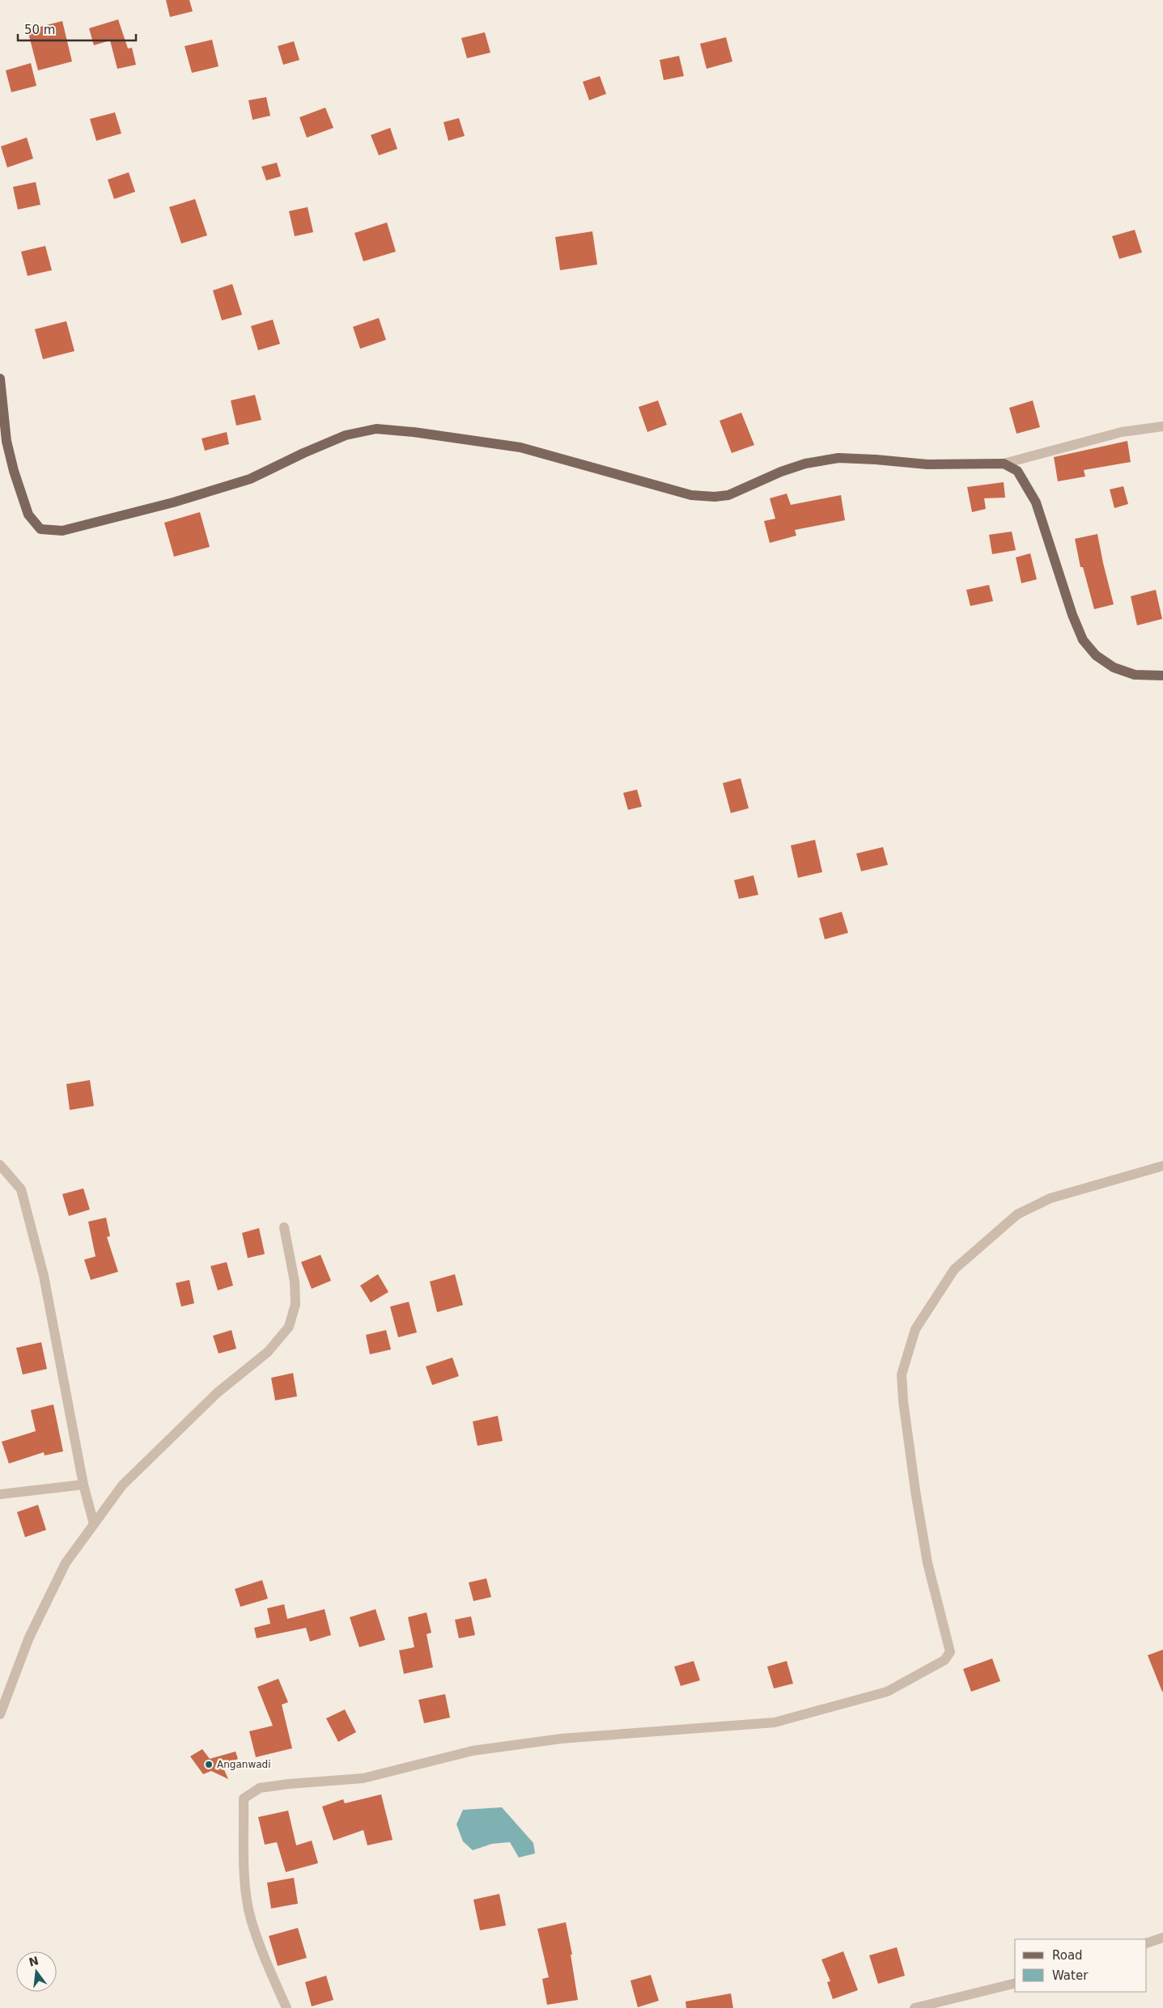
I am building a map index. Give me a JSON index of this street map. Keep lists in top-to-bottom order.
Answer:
{
  "places": ["Anganwadi"],
  "legend": ["Road", "Water"],
  "scale_bar": "50 m",
  "north": "top"
}
